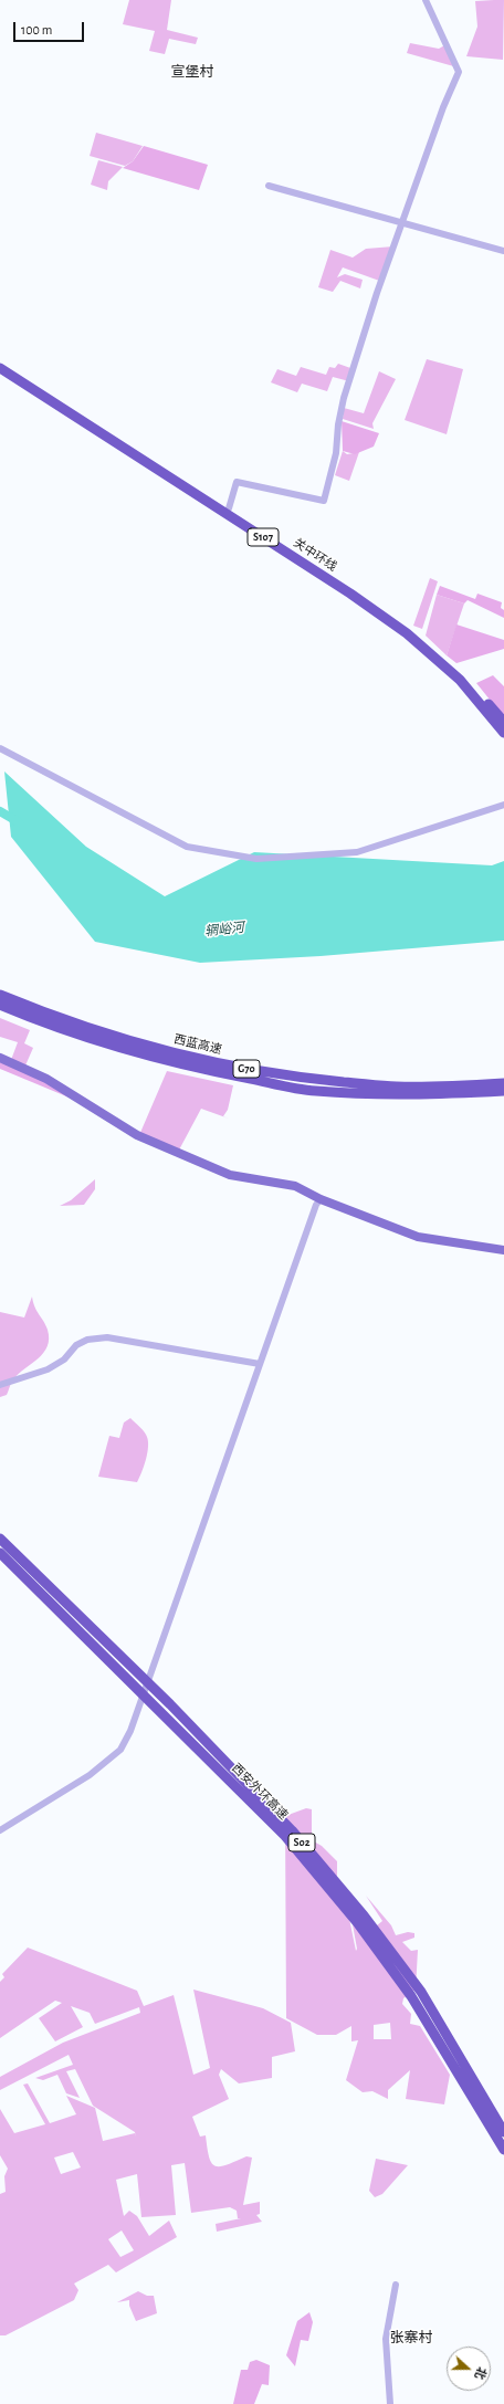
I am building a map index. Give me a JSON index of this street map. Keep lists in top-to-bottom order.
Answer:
{
  "streets": {
    "highway": [
      "S107",
      "关中环线",
      "西蓝高速",
      "G70",
      "西安外环高速",
      "S02"
    ]
  },
  "districts": ["宣堡村", "张寨村"],
  "water": ["辋峪河"],
  "scale_bar": "100 m",
  "north": "right"
}
